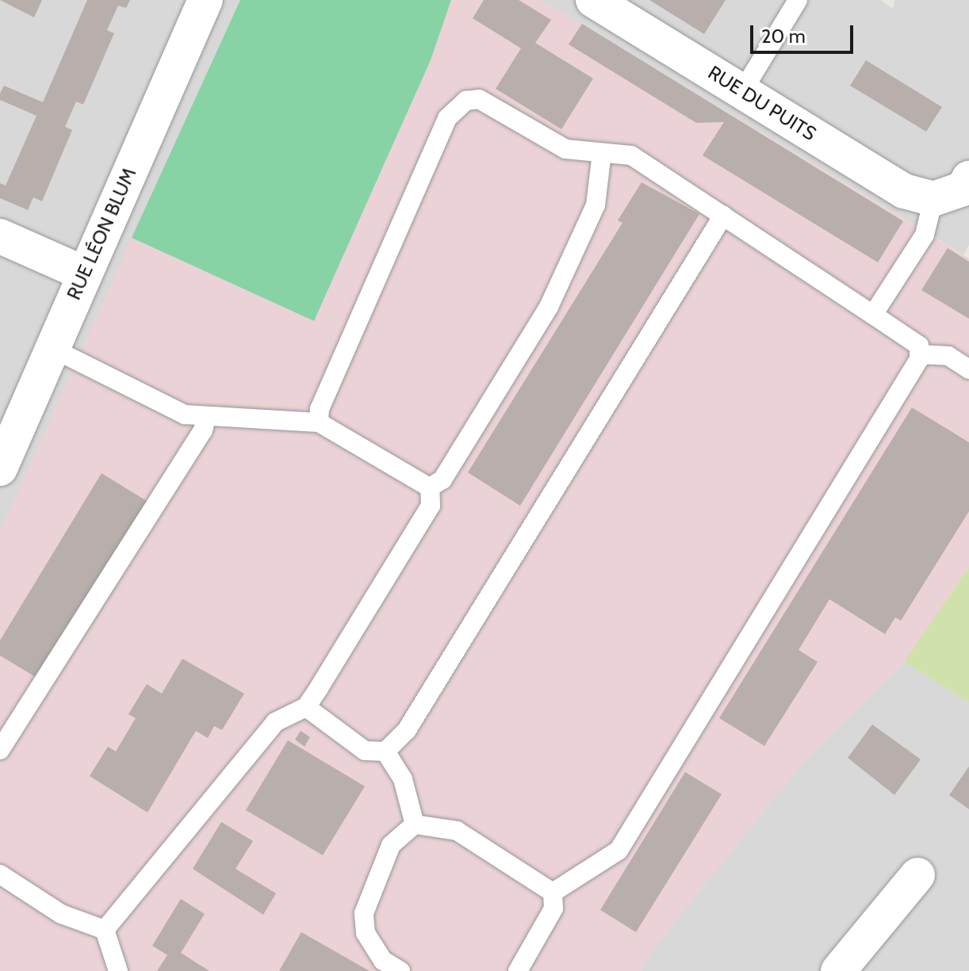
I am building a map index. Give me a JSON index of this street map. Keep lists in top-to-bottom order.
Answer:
{
  "streets": {
    "street": ["RUE DU PUITS", "RUE LÉON BLUM"]
  },
  "scale_bar": "20 m"
}
